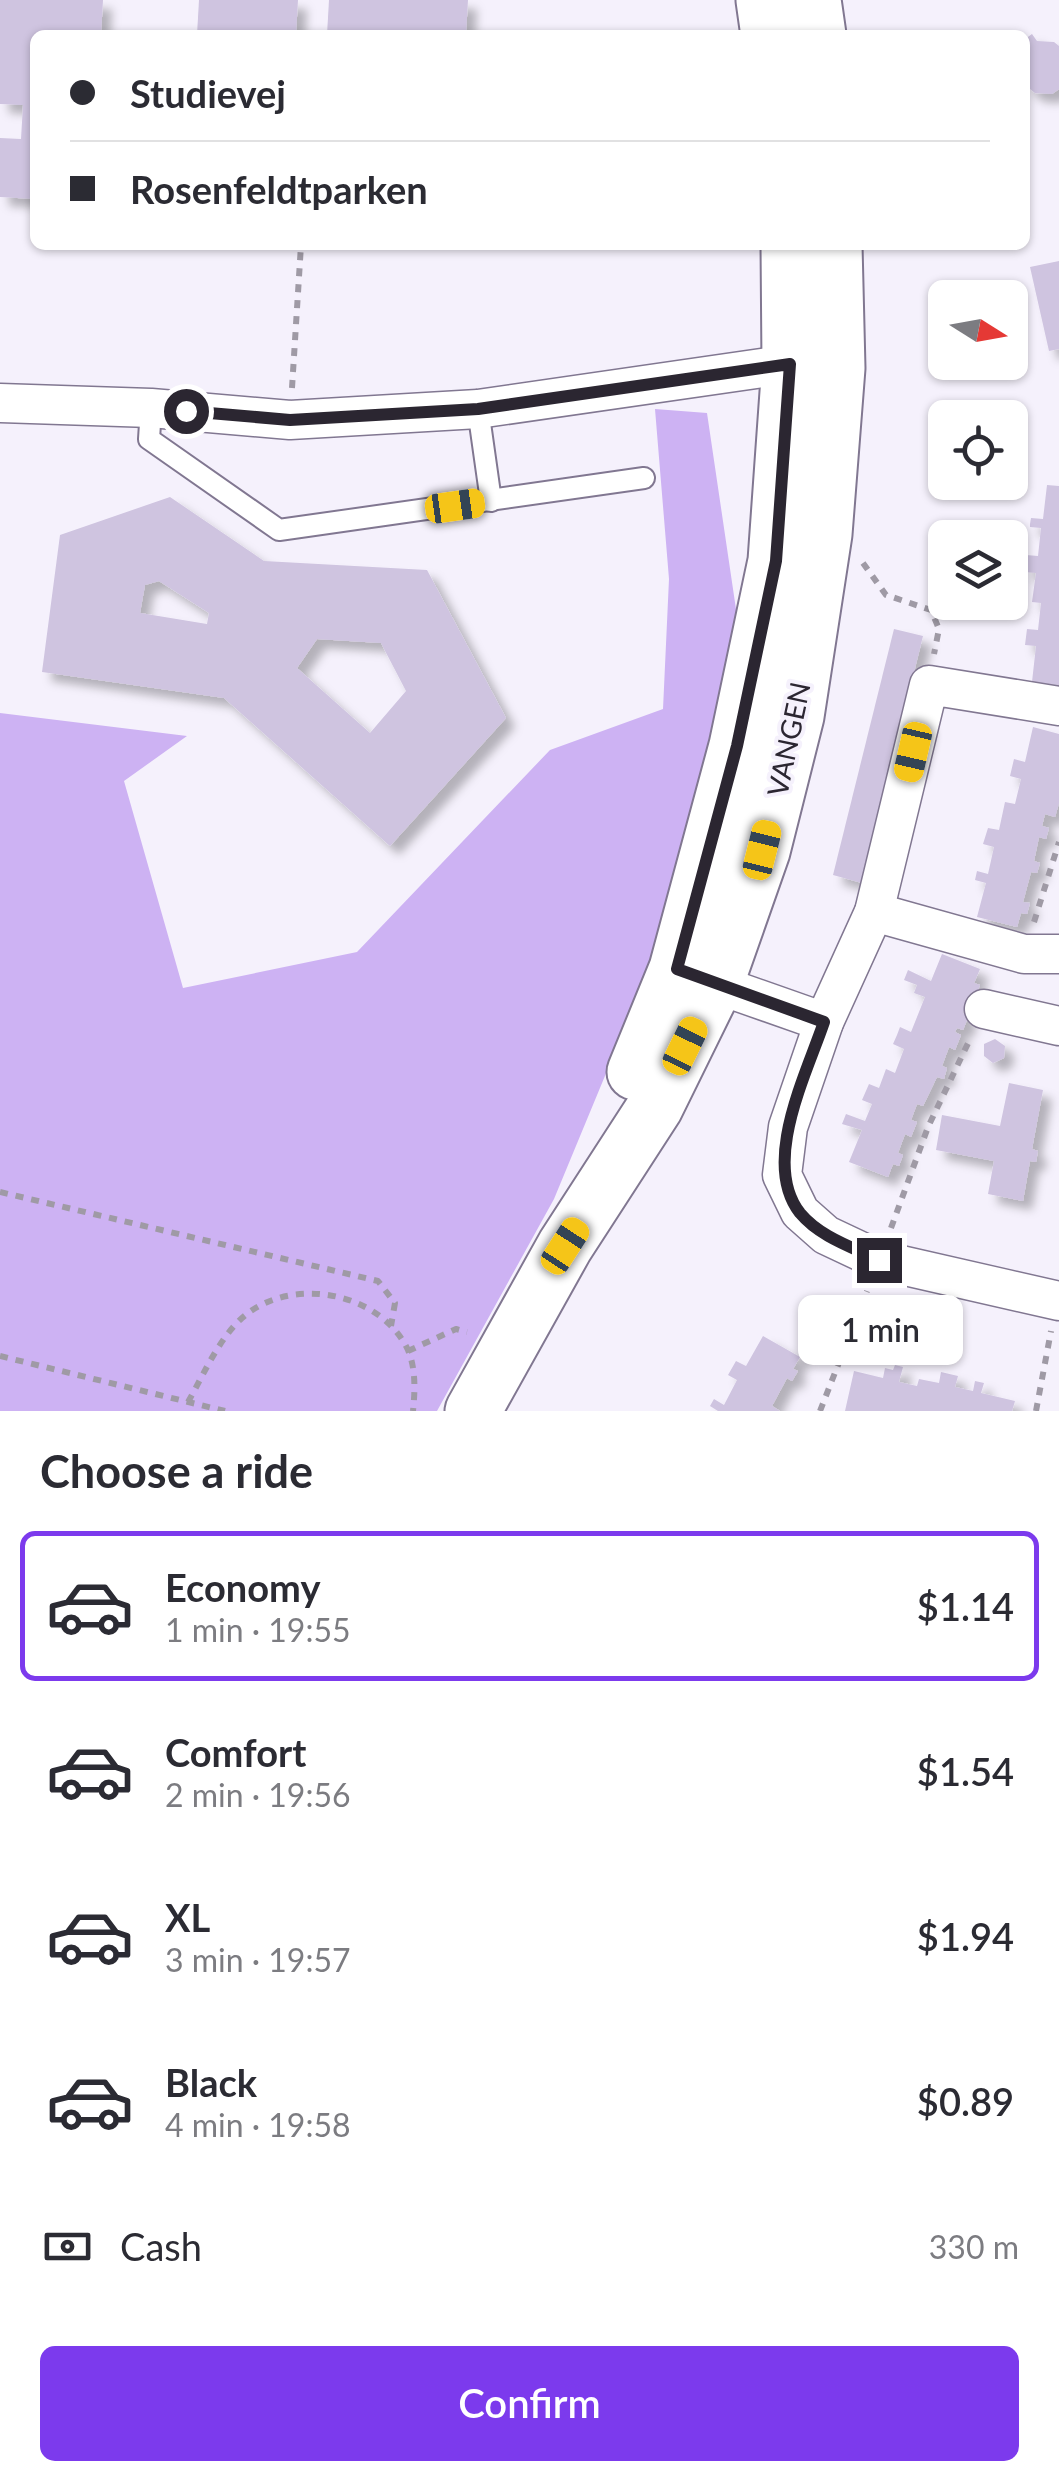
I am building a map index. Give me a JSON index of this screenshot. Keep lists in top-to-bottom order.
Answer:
{
  "streets": {
    "street": ["VANGEN"]
  },
  "north": "right",
  "page": {
    "banner": ["Studievej", "Rosenfeldtparken"],
    "bubble": "1 min",
    "heading": "Choose a ride",
    "list": [
      {
        "name": "Economy",
        "note": "1 min · 19:55",
        "value": "$1.14"
      },
      {
        "name": "Comfort",
        "note": "2 min · 19:56",
        "value": "$1.54"
      },
      {
        "name": "XL",
        "note": "3 min · 19:57",
        "value": "$1.94"
      },
      {
        "name": "Black",
        "note": "4 min · 19:58",
        "value": "$0.89"
      }
    ],
    "pay": ["Cash", "330 m"],
    "buttons": "Confirm"
  }
}
